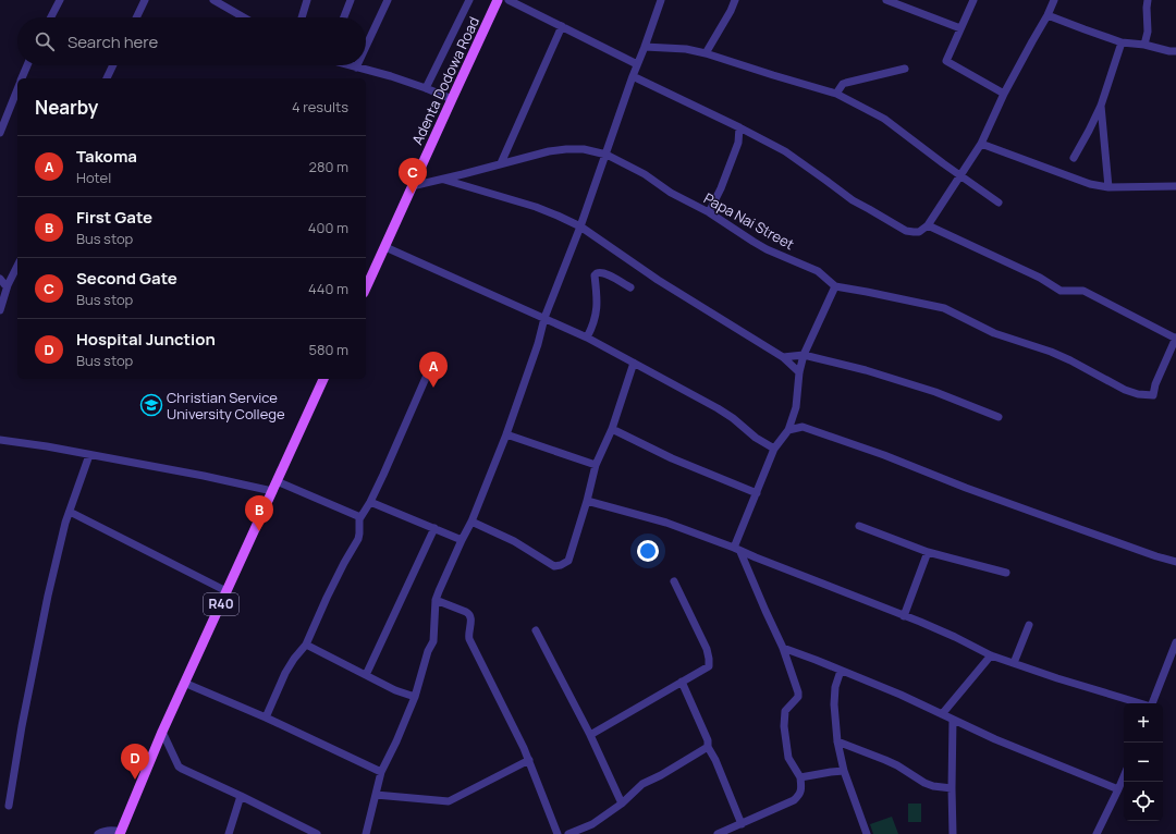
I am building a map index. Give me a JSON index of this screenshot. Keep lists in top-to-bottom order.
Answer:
{
  "streets": {
    "main road": ["Adenta Dodowa Road", "R40"],
    "street": ["Papa Nai Street"]
  },
  "crossings": [
    ["Adenta Dodowa Road", "Papa Nai Street"]
  ],
  "places": {
    "school or university": ["Christian Service University College"]
  },
  "page": {
    "search": "Search here",
    "heading": ["Nearby", "4 results"],
    "list": [
      {
        "mark": "A",
        "name": "Takoma",
        "note": "Hotel",
        "value": "280 m"
      },
      {
        "mark": "B",
        "name": "First Gate",
        "note": "Bus stop",
        "value": "400 m"
      },
      {
        "mark": "C",
        "name": "Second Gate",
        "note": "Bus stop",
        "value": "440 m"
      },
      {
        "mark": "D",
        "name": "Hospital Junction",
        "note": "Bus stop",
        "value": "580 m"
      }
    ],
    "pins": [
      "C",
      "A",
      "B",
      "D"
    ],
    "map_buttons": ["+", "−"]
  }
}
